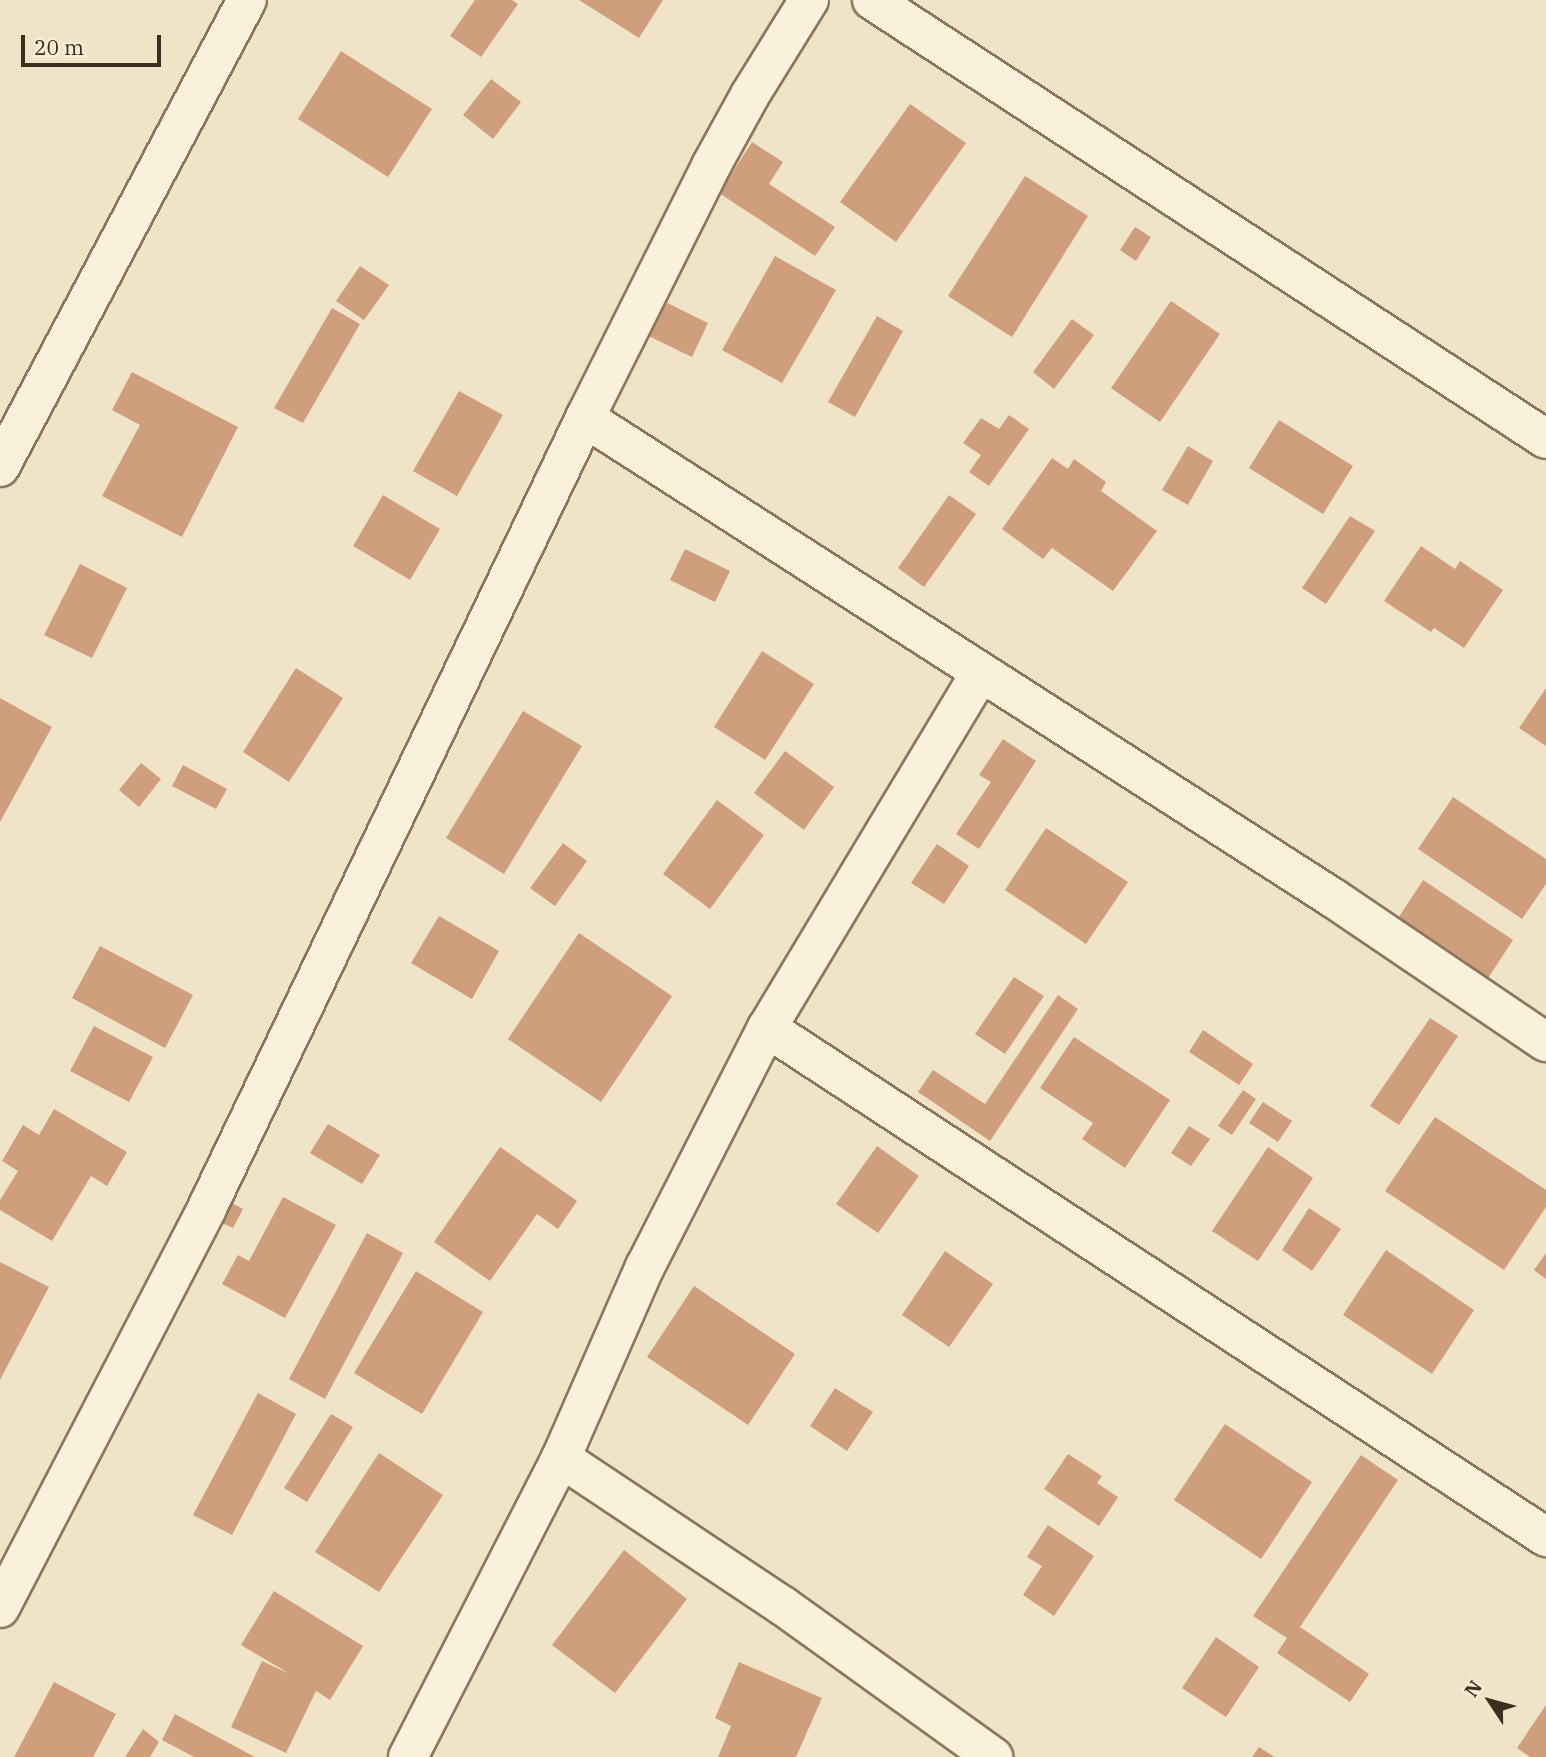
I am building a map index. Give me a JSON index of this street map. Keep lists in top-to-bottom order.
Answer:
{
  "scale_bar": "20 m",
  "north": "top left"
}
